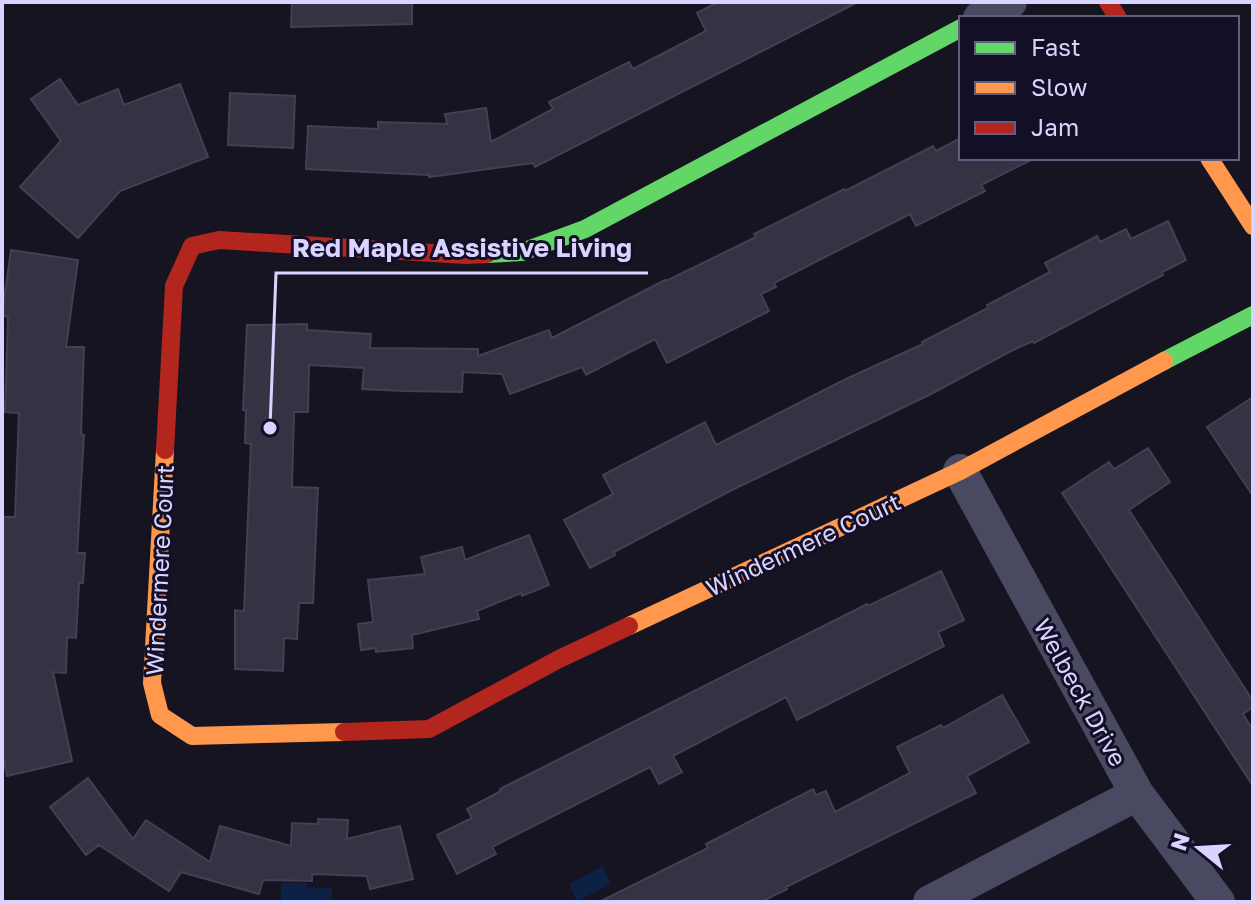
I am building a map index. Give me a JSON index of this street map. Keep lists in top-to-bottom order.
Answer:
{
  "streets": {
    "street": ["Windermere Court", "Welbeck Drive"]
  },
  "crossings": [
    ["Windermere Court", "Welbeck Drive"]
  ],
  "places": ["Red Maple Assistive Living"],
  "legend": ["Fast", "Slow", "Jam"],
  "north": "left"
}
